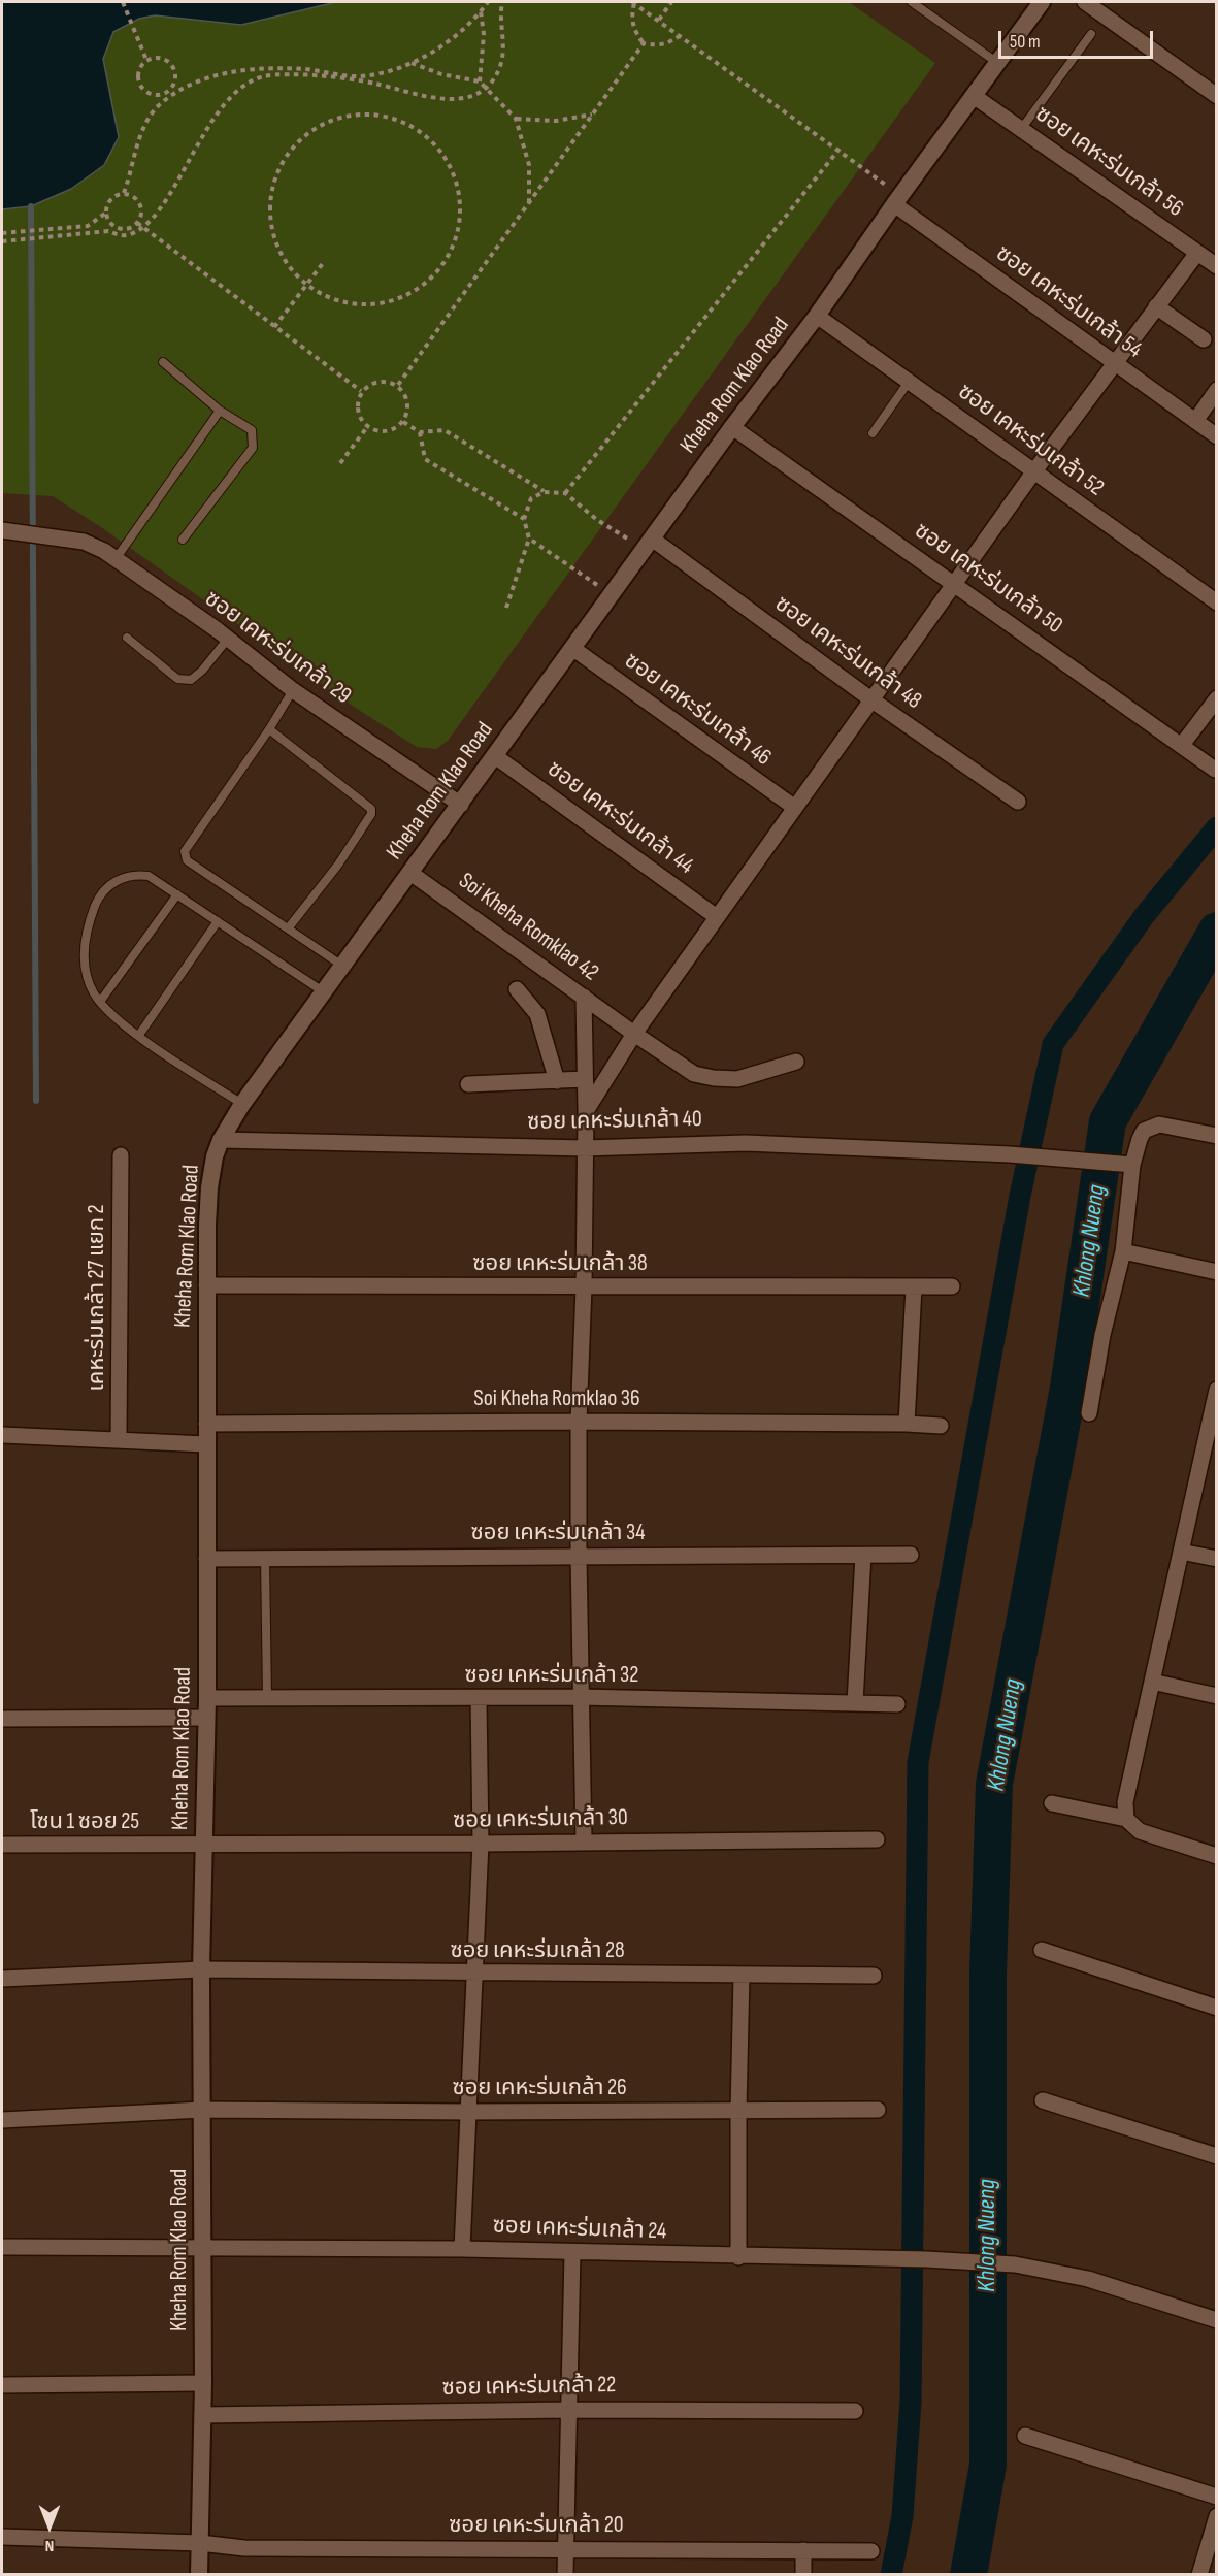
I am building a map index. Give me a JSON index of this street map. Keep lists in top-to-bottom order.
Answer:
{
  "streets": {
    "street": [
      "ซอย เคหะร่มเกล้า 56",
      "ซอย เคหะร่มเกล้า 54",
      "Kheha Rom Klao Road",
      "ซอย เคหะร่มเกล้า 52",
      "ซอย เคหะร่มเกล้า 50",
      "ซอย เคหะร่มเกล้า 29",
      "ซอย เคหะร่มเกล้า 48",
      "ซอย เคหะร่มเกล้า 46",
      "ซอย เคหะร่มเกล้า 44",
      "Soi Kheha Romklao 42",
      "ซอย เคหะร่มเกล้า 40",
      "ซอย เคหะร่มเกล้า 38",
      "เคหะร่มเกล้า 27 แยก 2",
      "Soi Kheha Romklao 36",
      "ซอย เคหะร่มเกล้า 34",
      "ซอย เคหะร่มเกล้า 32",
      "ซอย เคหะร่มเกล้า 30",
      "โซน 1 ซอย 25",
      "ซอย เคหะร่มเกล้า 28",
      "ซอย เคหะร่มเกล้า 26",
      "ซอย เคหะร่มเกล้า 24",
      "ซอย เคหะร่มเกล้า 22",
      "ซอย เคหะร่มเกล้า 20"
    ]
  },
  "crossings": [
    ["ซอย เคหะร่มเกล้า 56", "Kheha Rom Klao Road"],
    ["ซอย เคหะร่มเกล้า 54", "Kheha Rom Klao Road"],
    ["Kheha Rom Klao Road", "ซอย เคหะร่มเกล้า 52"],
    ["Kheha Rom Klao Road", "ซอย เคหะร่มเกล้า 50"],
    ["Kheha Rom Klao Road", "ซอย เคหะร่มเกล้า 29"],
    ["Kheha Rom Klao Road", "ซอย เคหะร่มเกล้า 48"],
    ["Kheha Rom Klao Road", "ซอย เคหะร่มเกล้า 46"],
    ["Kheha Rom Klao Road", "ซอย เคหะร่มเกล้า 44"],
    ["Kheha Rom Klao Road", "Soi Kheha Romklao 42"],
    ["Kheha Rom Klao Road", "ซอย เคหะร่มเกล้า 40"],
    ["Kheha Rom Klao Road", "ซอย เคหะร่มเกล้า 38"],
    ["Kheha Rom Klao Road", "Soi Kheha Romklao 36"],
    ["Kheha Rom Klao Road", "ซอย เคหะร่มเกล้า 34"],
    ["Kheha Rom Klao Road", "ซอย เคหะร่มเกล้า 32"],
    ["Kheha Rom Klao Road", "ซอย เคหะร่มเกล้า 30"],
    ["Kheha Rom Klao Road", "โซน 1 ซอย 25"],
    ["Kheha Rom Klao Road", "ซอย เคหะร่มเกล้า 28"],
    ["Kheha Rom Klao Road", "ซอย เคหะร่มเกล้า 26"],
    ["Kheha Rom Klao Road", "ซอย เคหะร่มเกล้า 24"],
    ["Kheha Rom Klao Road", "ซอย เคหะร่มเกล้า 22"],
    ["Kheha Rom Klao Road", "ซอย เคหะร่มเกล้า 20"],
    ["ซอย เคหะร่มเกล้า 30", "โซน 1 ซอย 25"]
  ],
  "water": ["Khlong Nueng"],
  "scale_bar": "50 m",
  "north": "bottom"
}
